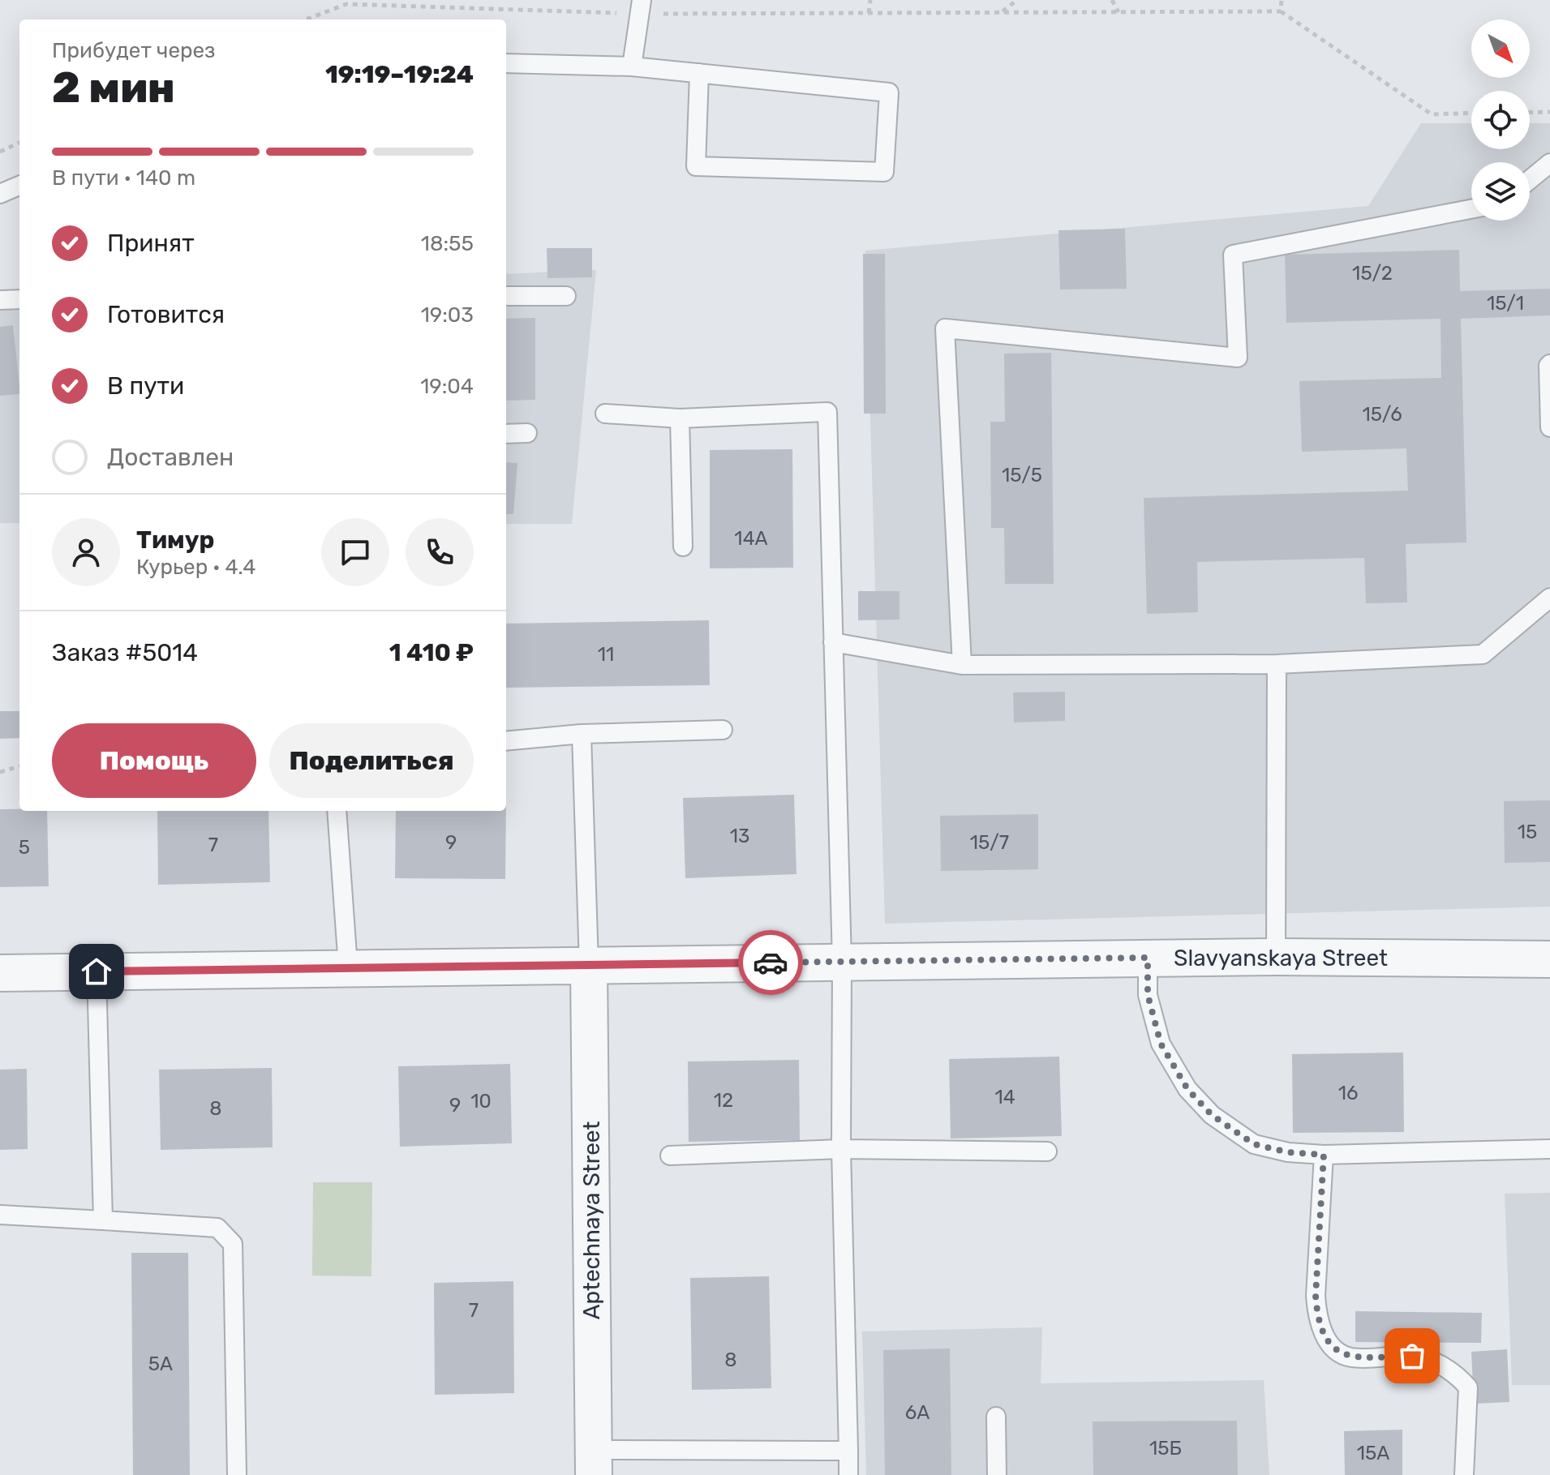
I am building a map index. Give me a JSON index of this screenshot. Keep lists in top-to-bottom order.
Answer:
{
  "streets": {
    "street": ["Slavyanskaya Street", "Aptechnaya Street"]
  },
  "crossings": [
    ["Slavyanskaya Street", "Aptechnaya Street"]
  ],
  "house_numbers": [
    "15/2",
    "15/1",
    "15/6",
    "15/5",
    "14А",
    "11",
    "15",
    "13",
    "9",
    "15/7",
    "7",
    "5",
    "16",
    "14",
    "12",
    "10",
    "9",
    "8",
    "7",
    "8",
    "5А",
    "6А",
    "15Б",
    "15А"
  ],
  "north": "bottom right",
  "page": {
    "heading": ["2 мин", "Прибудет через", "19:19–19:24"],
    "panel": [
      "Тимур",
      "Курьер · 4.4",
      "Заказ #5014",
      "1 410 ₽"
    ],
    "bar": "В пути · 140 m",
    "list": [
      ["Принят", "18:55"],
      ["Готовится", "19:03"],
      ["В пути", "19:04"],
      "Доставлен"
    ],
    "buttons": ["Помощь", "Поделиться"]
  }
}
